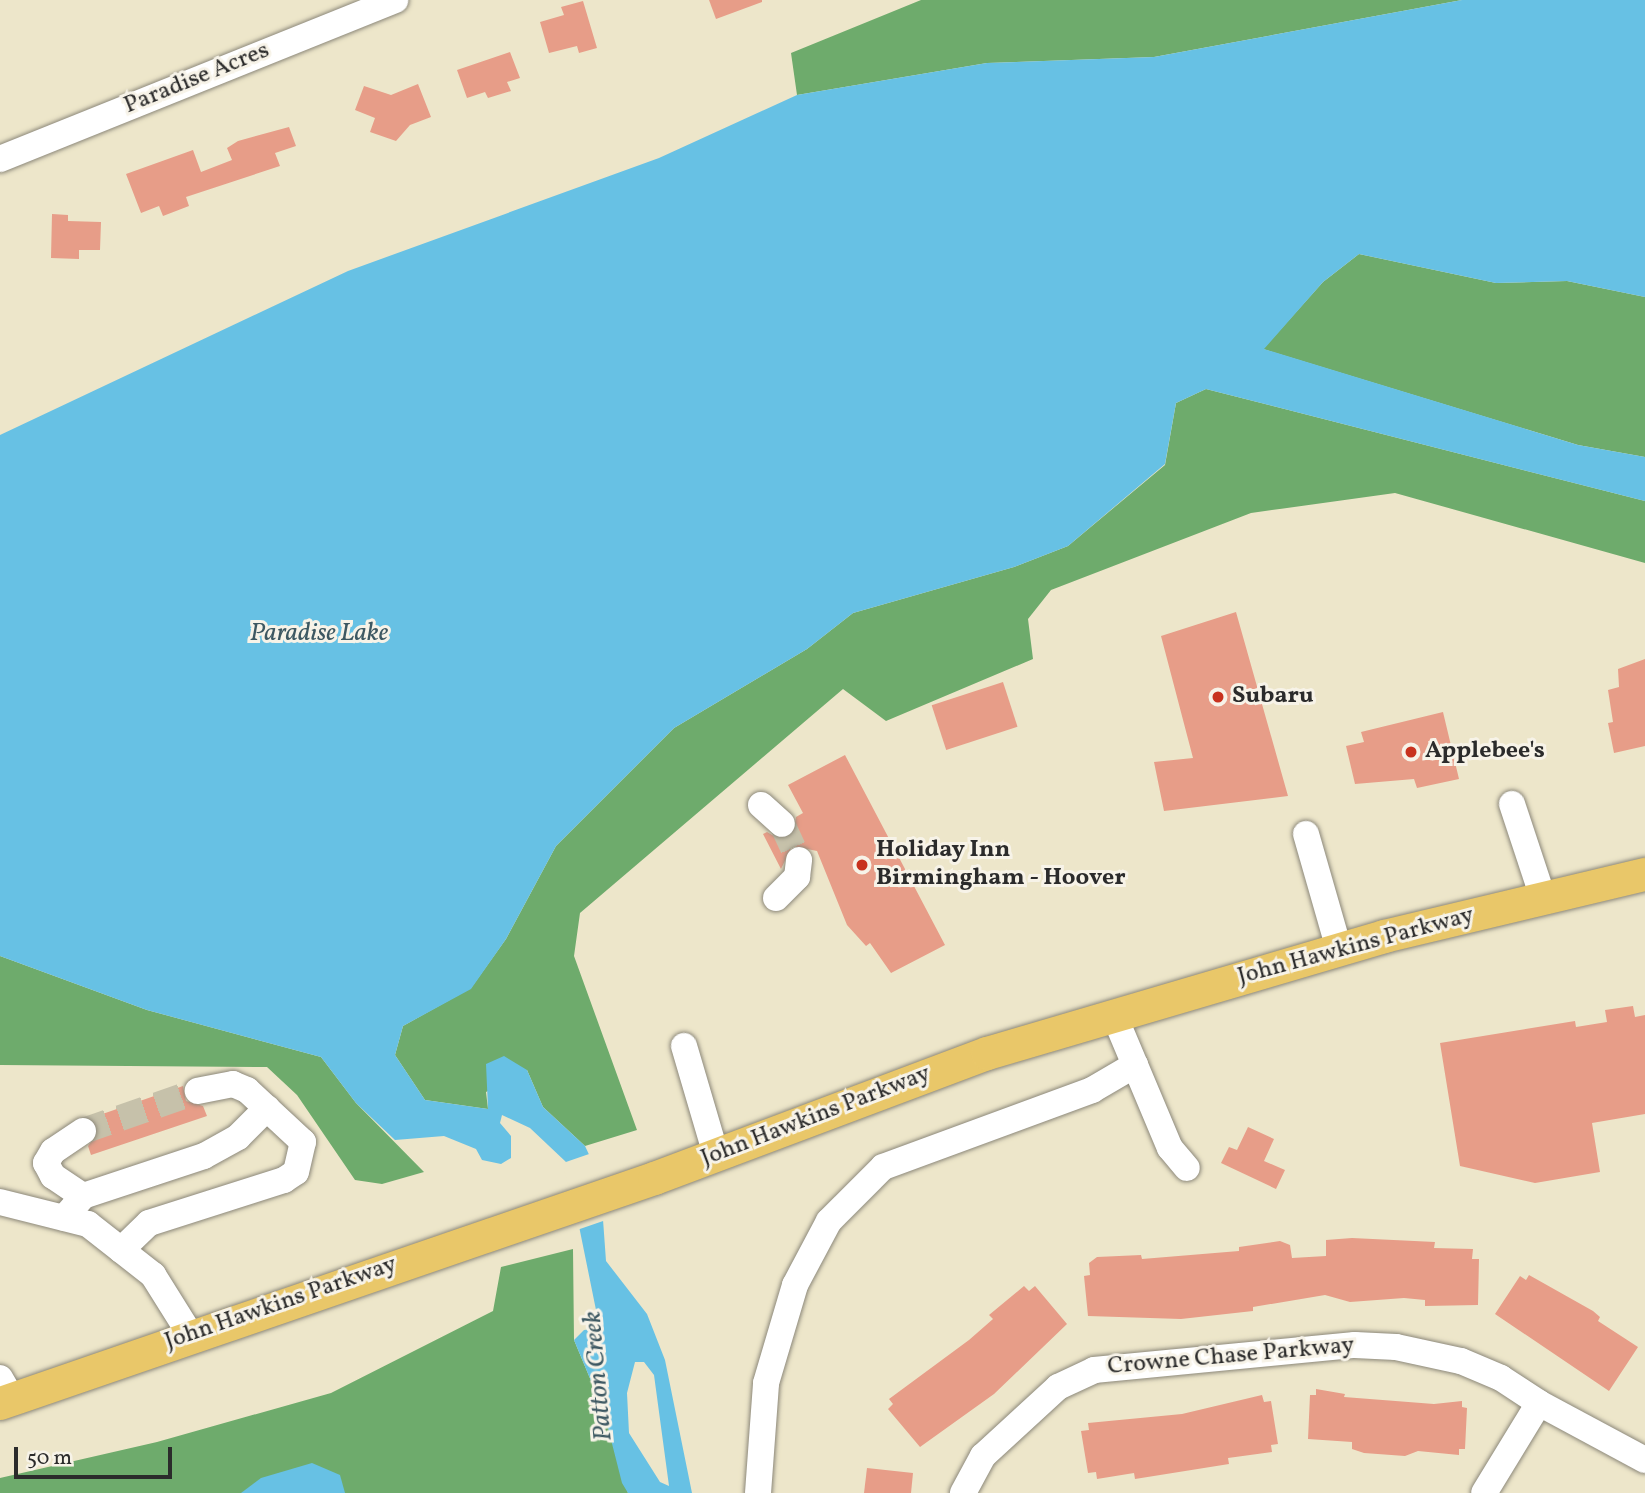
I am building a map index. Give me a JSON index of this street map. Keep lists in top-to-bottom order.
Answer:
{
  "streets": {
    "main road": ["John Hawkins Parkway"],
    "street": ["Paradise Acres", "Crowne Chase Parkway"]
  },
  "water": ["Paradise Lake", "Patton Creek"],
  "places": ["Subaru", "Applebee's", "Holiday Inn Birmingham - Hoover"],
  "scale_bar": "50 m"
}
